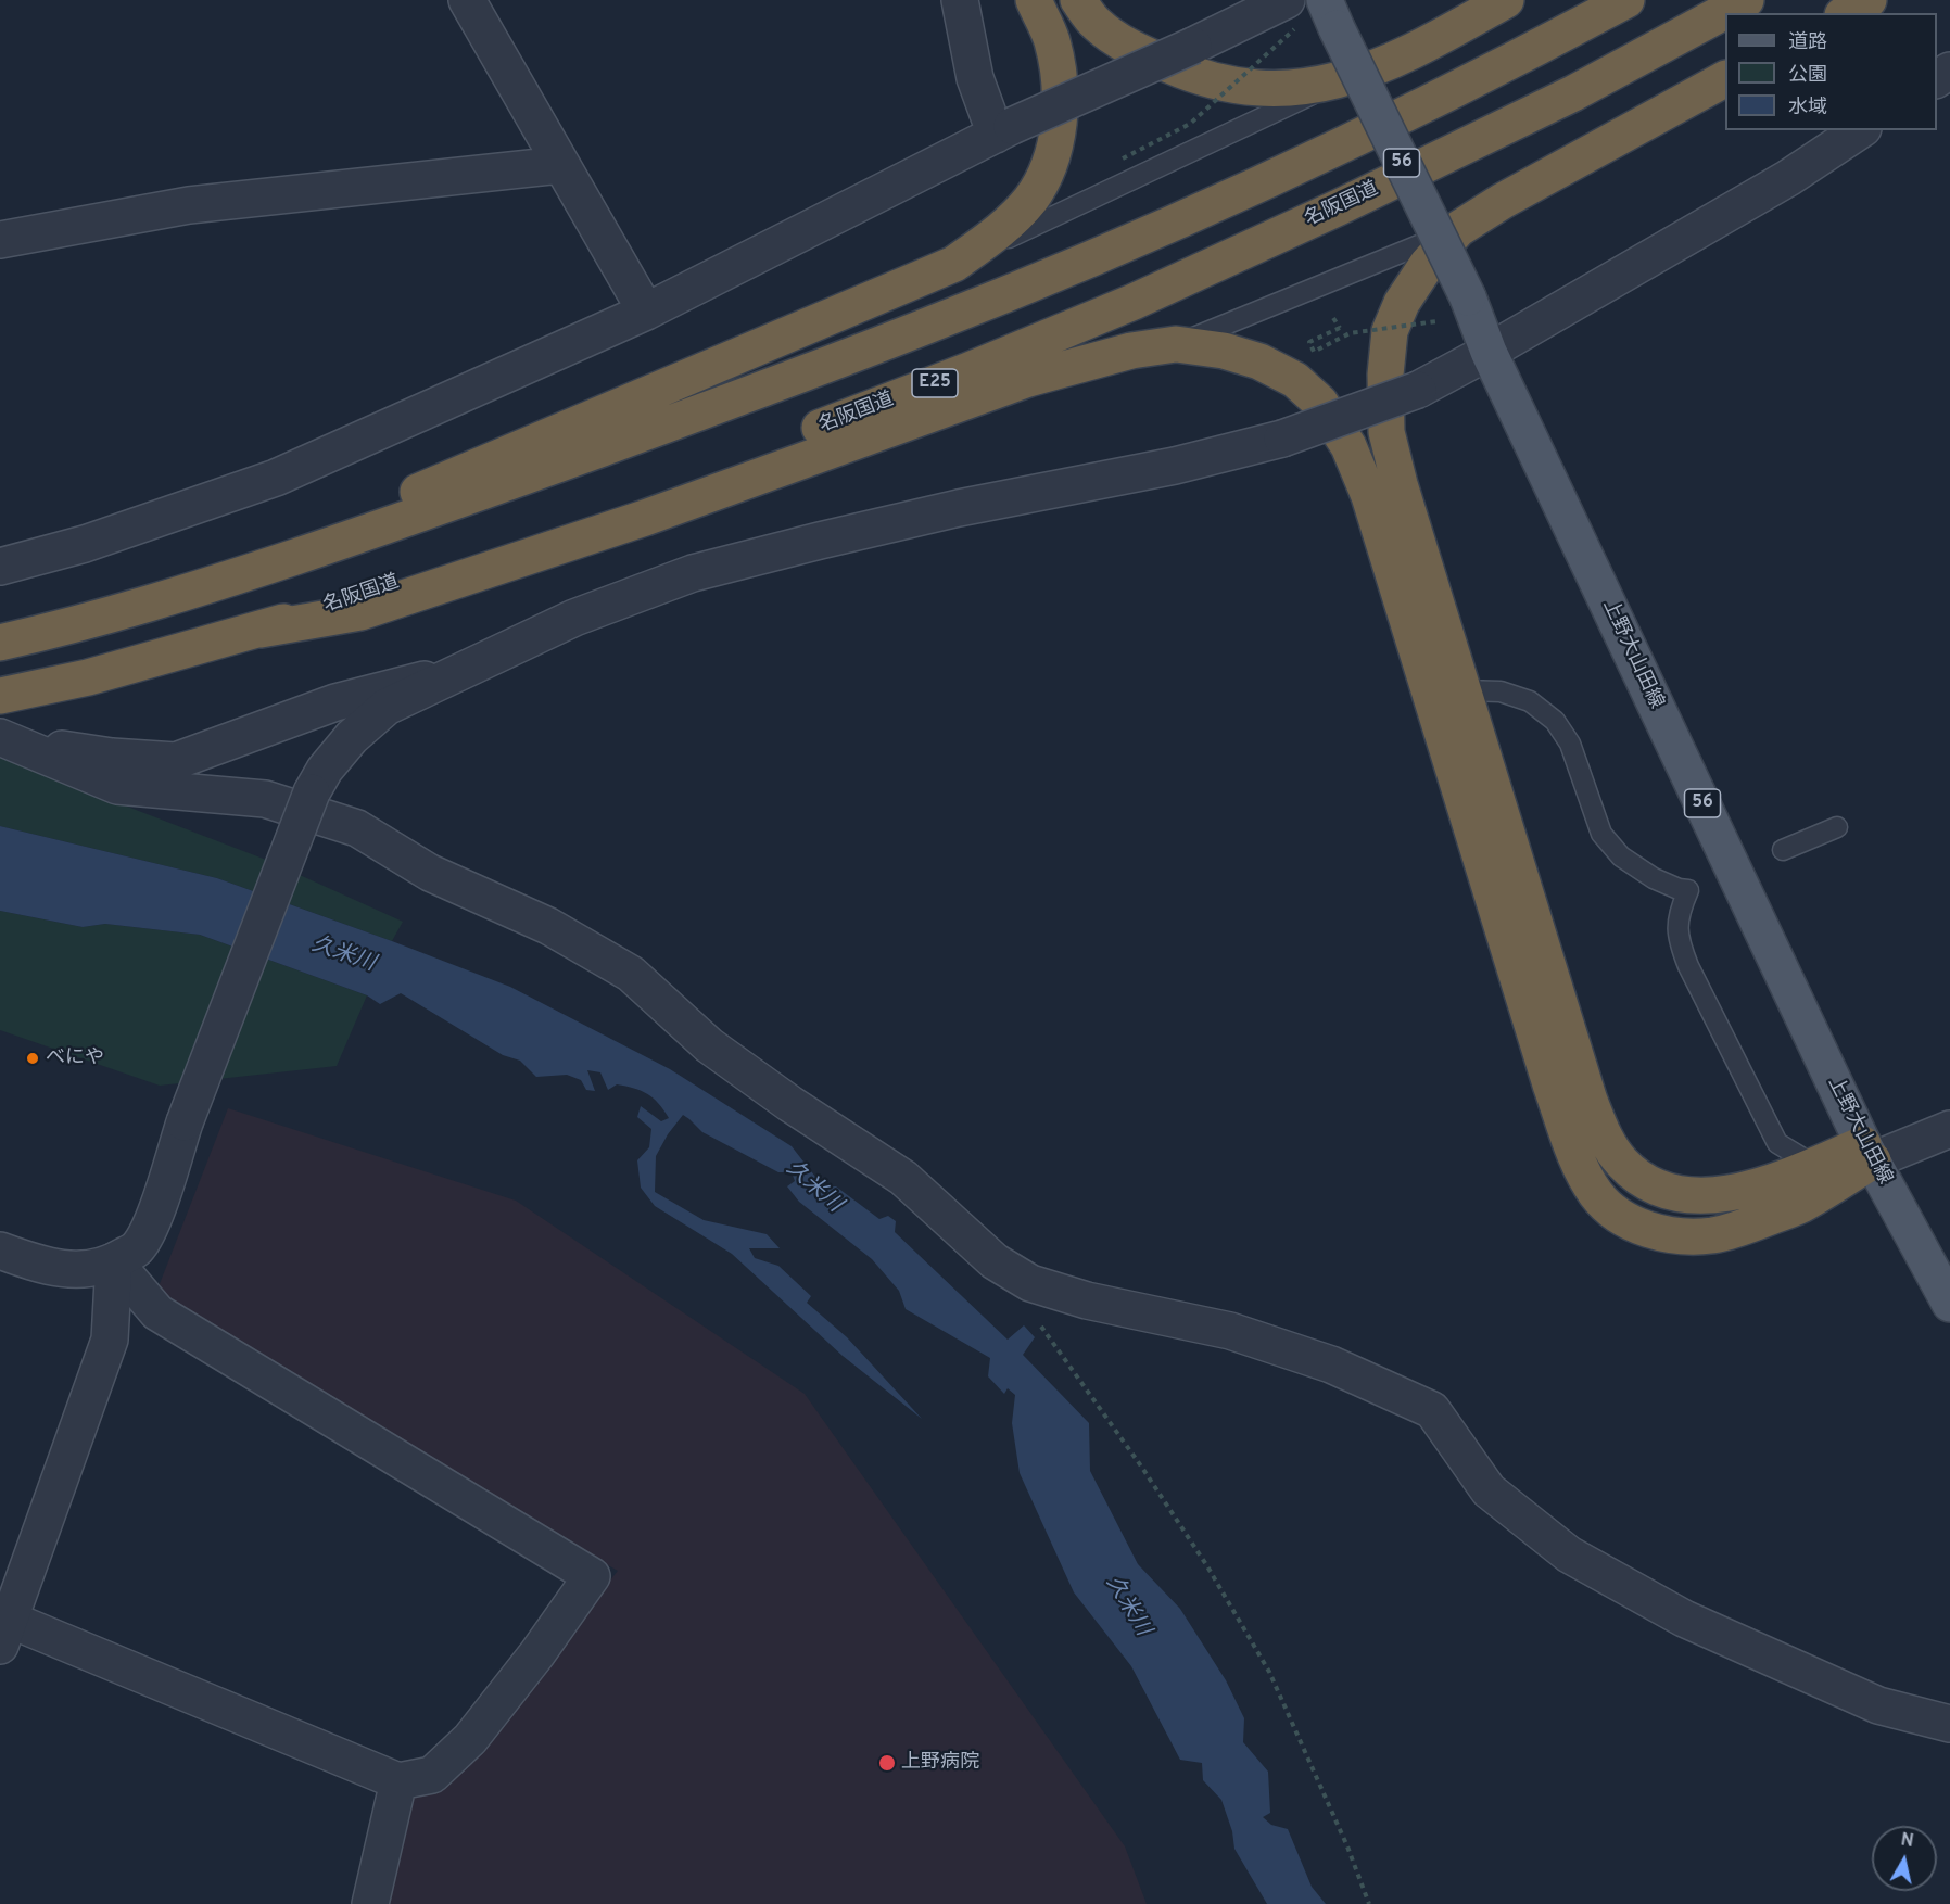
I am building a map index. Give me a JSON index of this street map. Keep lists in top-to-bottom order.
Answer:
{
  "streets": {
    "highway": ["名阪国道", "E25"],
    "main road": ["56", "上野大山田線"]
  },
  "water": ["久米川"],
  "places": ["べにや", "上野病院"],
  "legend": ["道路", "公園", "水域"],
  "north": "top"
}
